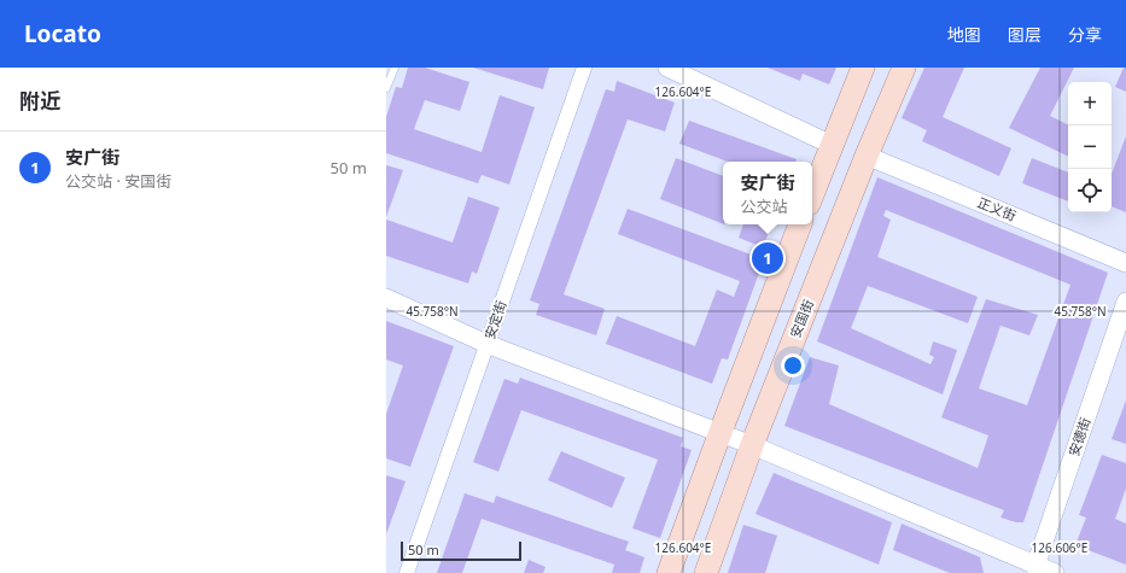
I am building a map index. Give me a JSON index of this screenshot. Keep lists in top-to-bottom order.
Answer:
{
  "streets": {
    "main road": ["安国街"],
    "street": ["正义街", "安定街", "安德街"]
  },
  "crossings": [
    ["正义街", "安国街"]
  ],
  "scale_bar": "50 m",
  "page": {
    "header": "Locato",
    "nav": ["地图", "图层", "分享"],
    "heading": "附近",
    "map_buttons": ["+", "−"],
    "list": [
      {
        "mark": "1",
        "name": "安广街",
        "note": "公交站 · 安国街",
        "value": "50 m"
      }
    ],
    "popup": ["安广街", "公交站"],
    "pins": "1",
    "scale": "50 m"
  },
  "coordinates": ["126.604°E", "45.758°N", "126.606°E"]
}
